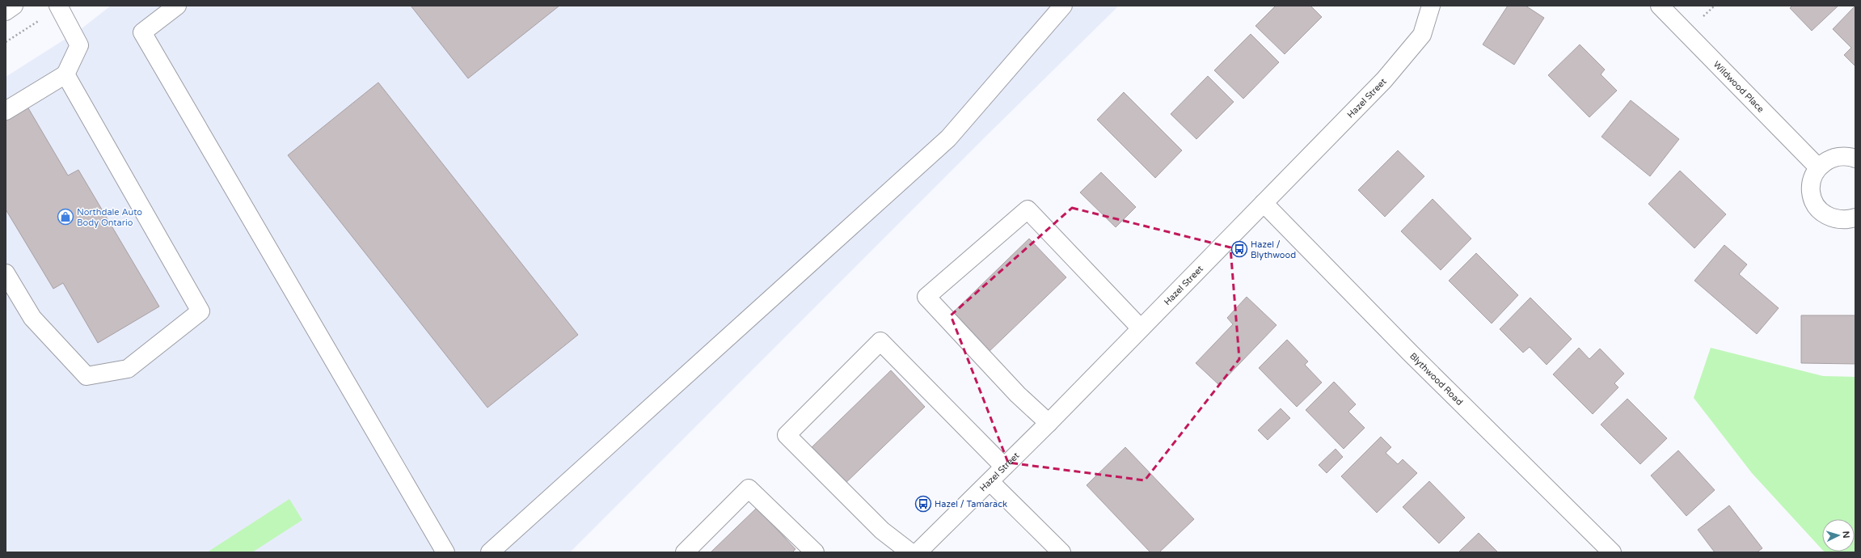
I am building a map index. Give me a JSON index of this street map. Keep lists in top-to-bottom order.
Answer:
{
  "streets": {
    "street": ["Wildwood Place", "Hazel Street", "Blythwood Road"]
  },
  "crossings": [
    ["Hazel Street", "Blythwood Road"]
  ],
  "places": {
    "shop": ["Northdale Auto Body Ontario"],
    "bus stop": ["Hazel / Blythwood", "Hazel / Tamarack"]
  },
  "north": "right"
}
